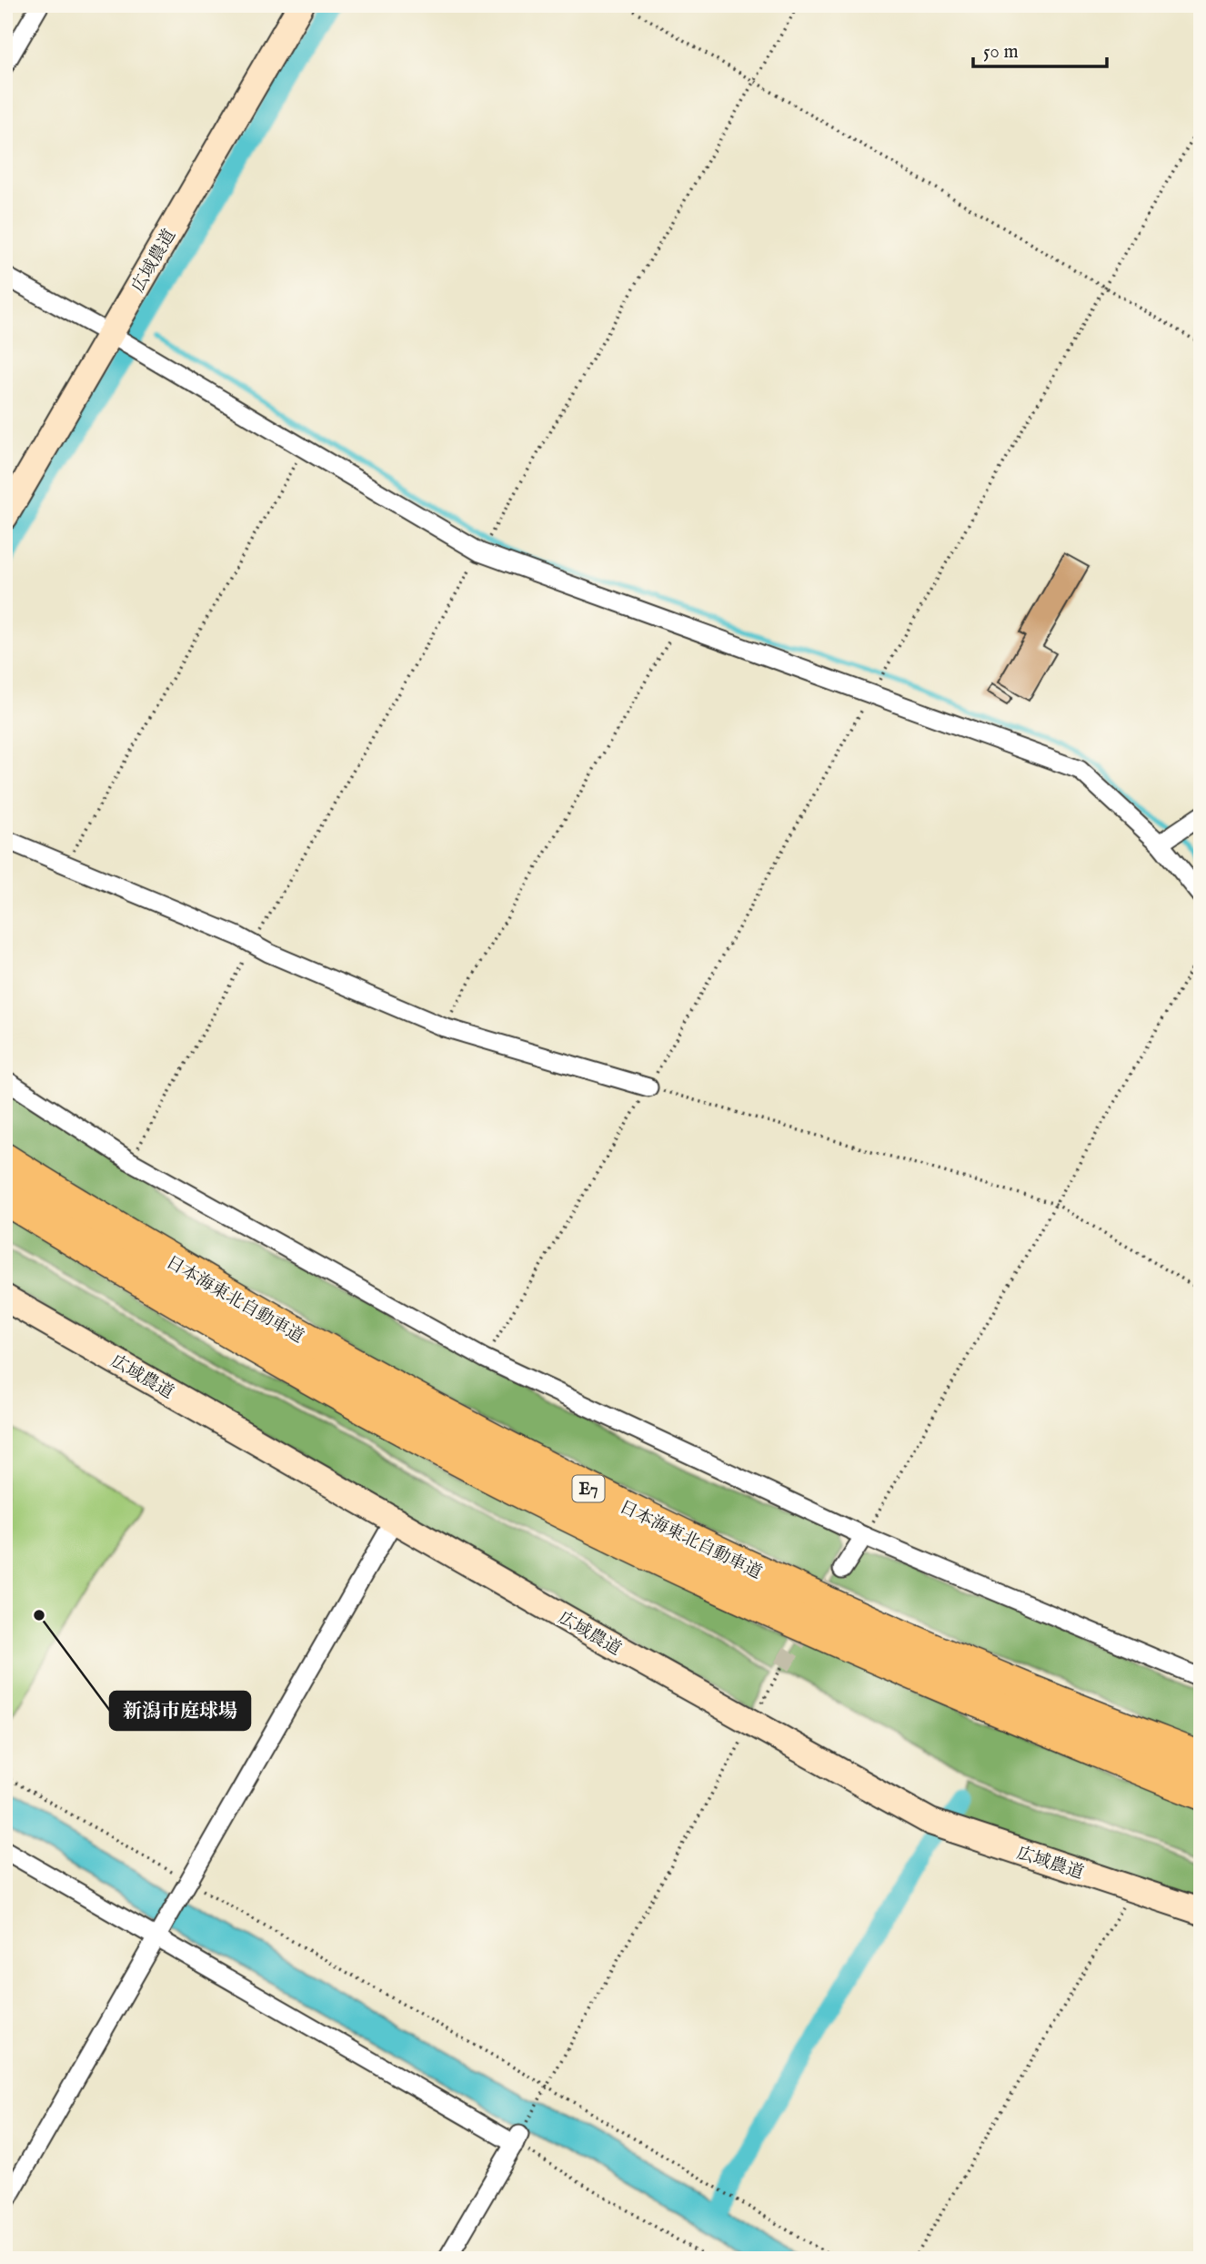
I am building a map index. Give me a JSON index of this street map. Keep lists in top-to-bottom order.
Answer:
{
  "streets": {
    "highway": ["日本海東北自動車道", "E7"],
    "street": ["広域農道"]
  },
  "places": ["新潟市庭球場"],
  "scale_bar": "50 m"
}
